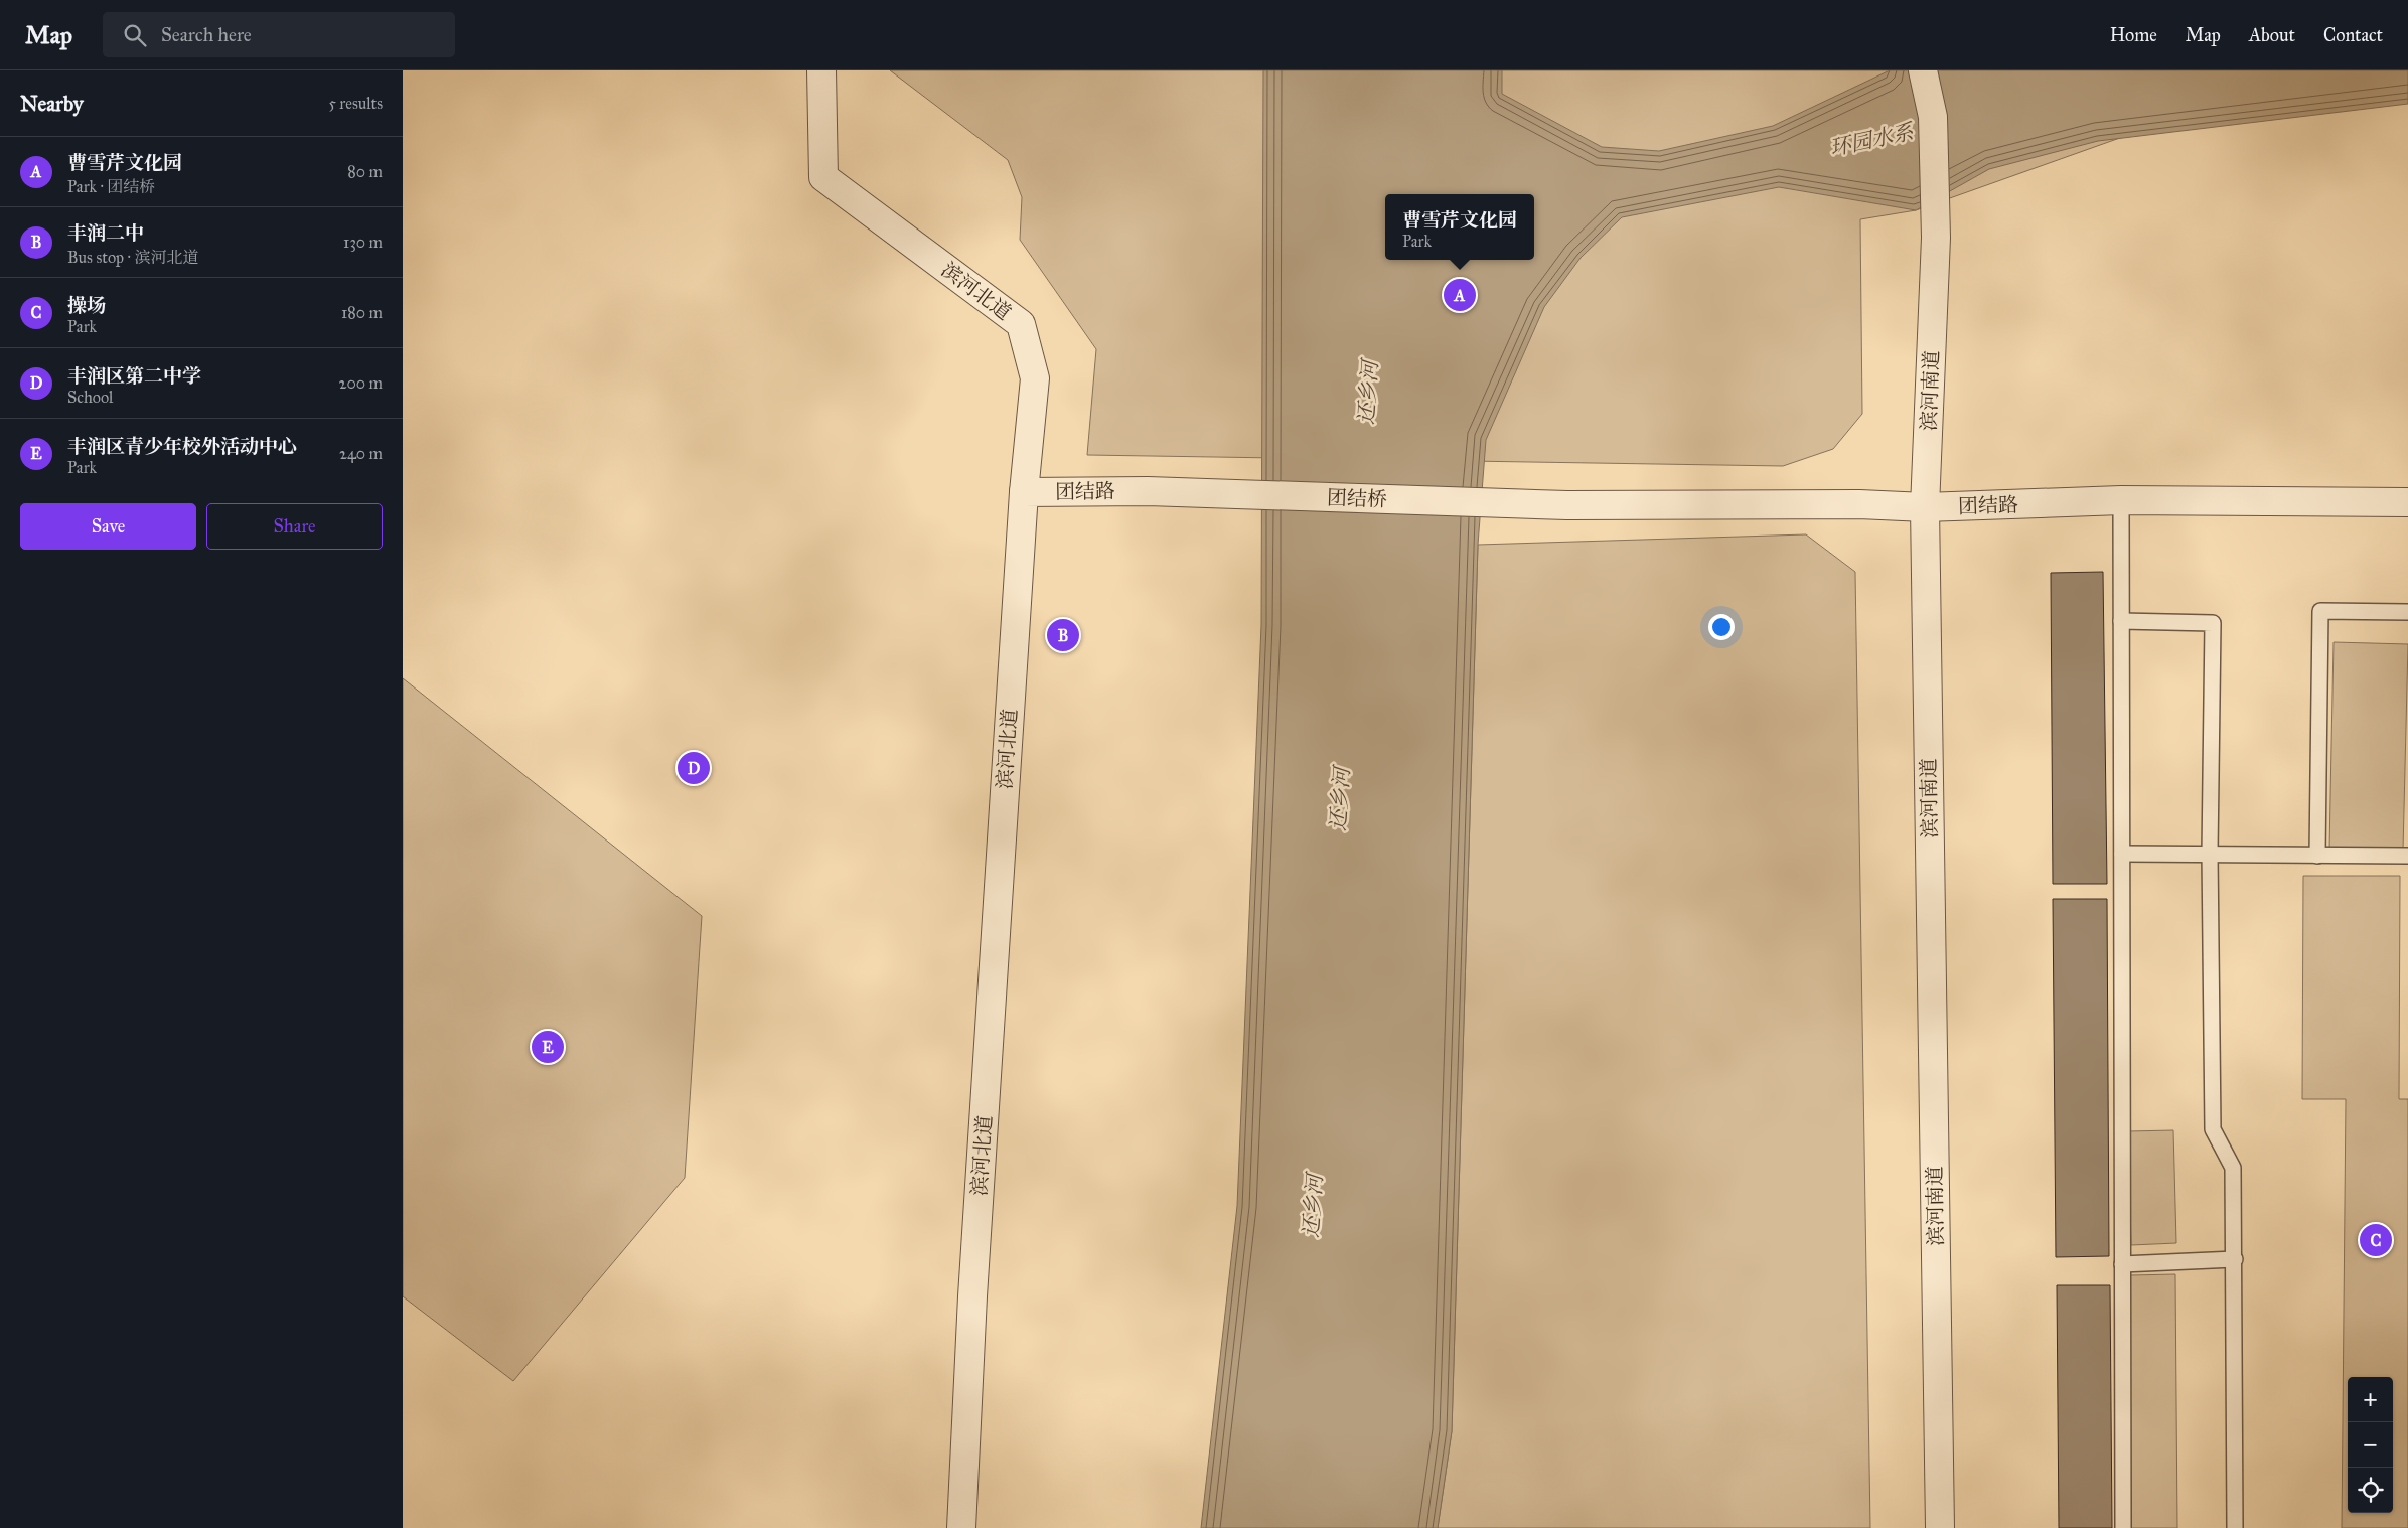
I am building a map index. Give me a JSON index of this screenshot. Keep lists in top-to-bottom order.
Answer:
{
  "streets": {
    "street": [
      "滨河北道",
      "滨河南道",
      "团结路",
      "团结桥"
    ]
  },
  "crossings": [
    ["滨河北道", "团结路"],
    ["滨河南道", "团结路"],
    ["团结路", "团结桥"]
  ],
  "water": ["环园水系", "还乡河"],
  "page": {
    "header": "Map",
    "search": "Search here",
    "nav": [
      "Home",
      "Map",
      "About",
      "Contact"
    ],
    "heading": ["Nearby", "5 results"],
    "list": [
      {
        "mark": "A",
        "name": "曹雪芹文化园",
        "note": "Park · 团结桥",
        "value": "80 m"
      },
      {
        "mark": "B",
        "name": "丰润二中",
        "note": "Bus stop · 滨河北道",
        "value": "130 m"
      },
      {
        "mark": "C",
        "name": "操场",
        "note": "Park",
        "value": "180 m"
      },
      {
        "mark": "D",
        "name": "丰润区第二中学",
        "note": "School",
        "value": "200 m"
      },
      {
        "mark": "E",
        "name": "丰润区青少年校外活动中心",
        "note": "Park",
        "value": "240 m"
      }
    ],
    "popup": ["曹雪芹文化园", "Park"],
    "pins": [
      "A",
      "B",
      "D",
      "E",
      "C"
    ],
    "buttons": ["Save", "Share"],
    "map_buttons": ["+", "−"]
  }
}
